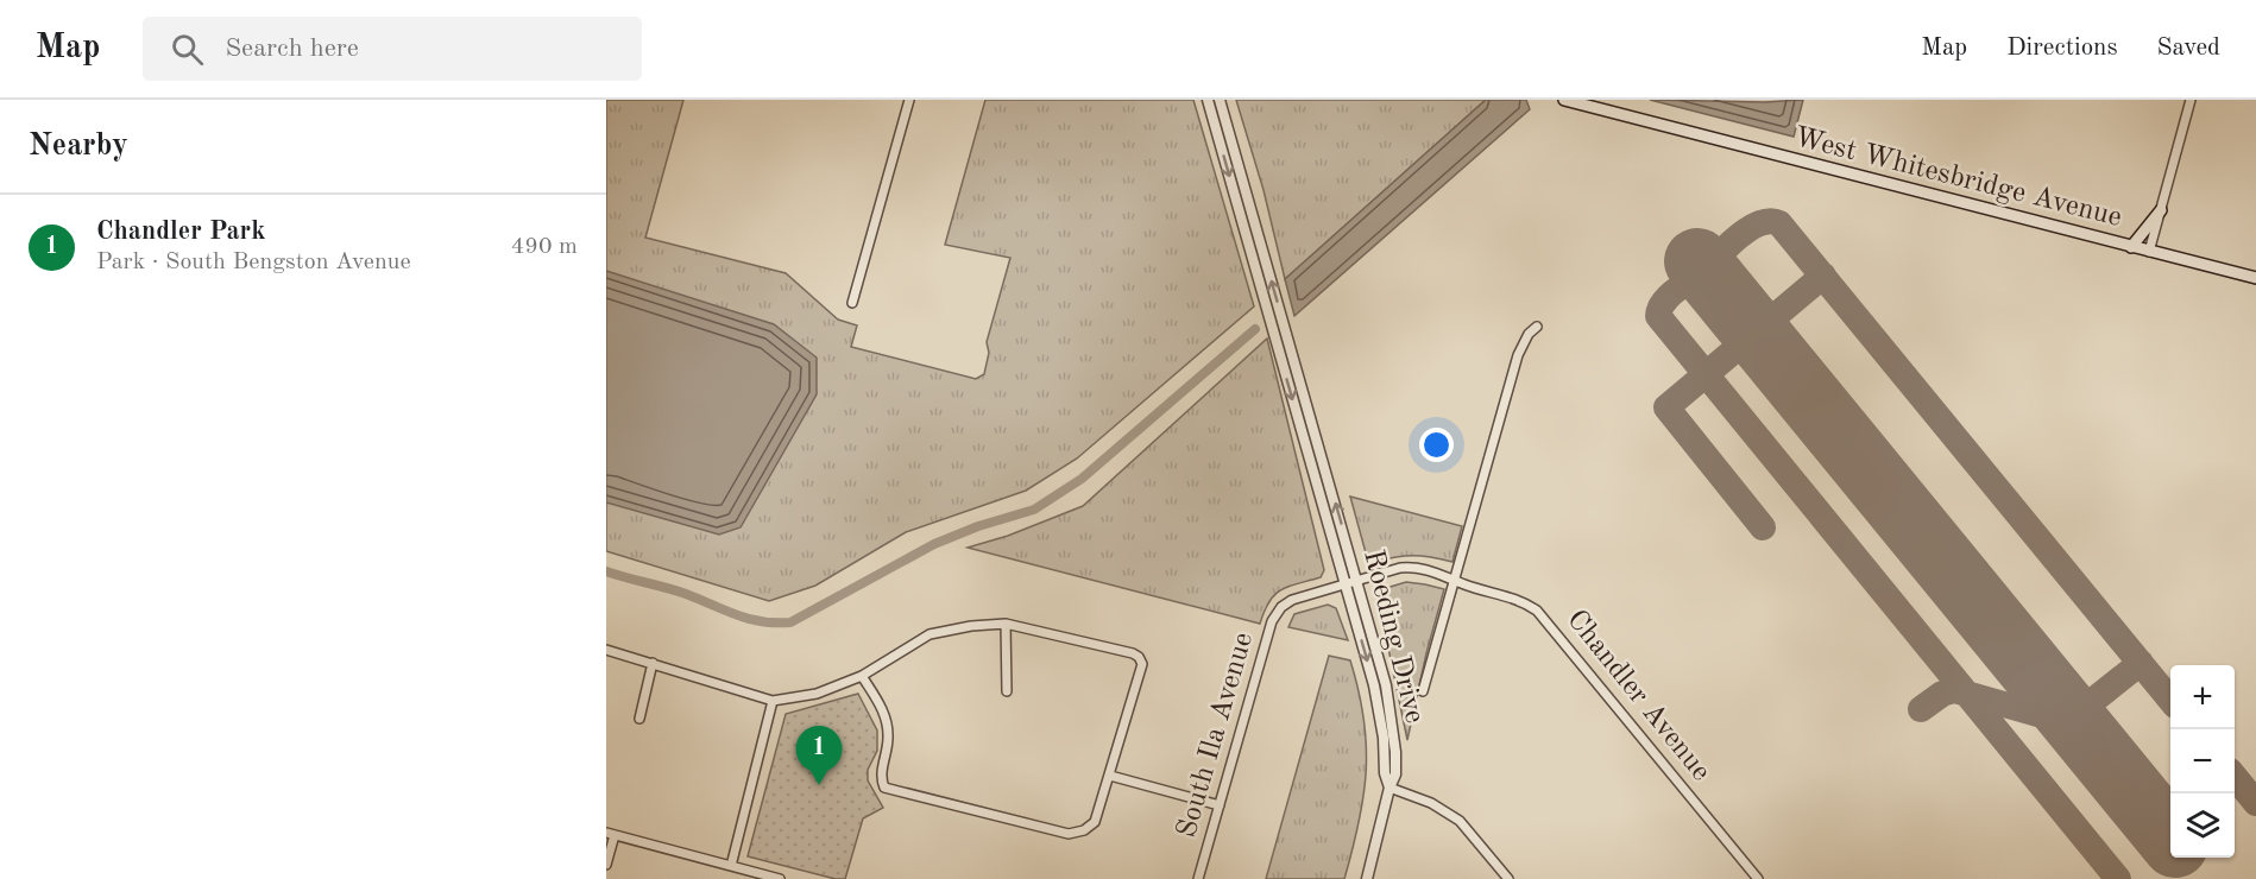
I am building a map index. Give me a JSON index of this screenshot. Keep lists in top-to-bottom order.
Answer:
{
  "streets": {
    "main road": ["West Whitesbridge Avenue"],
    "street": ["Roeding Drive", "Chandler Avenue", "South Ila Avenue"]
  },
  "crossings": [
    ["Roeding Drive", "Chandler Avenue"],
    ["Chandler Avenue", "South Ila Avenue"]
  ],
  "page": {
    "header": "Map",
    "search": "Search here",
    "nav": ["Map", "Directions", "Saved"],
    "heading": "Nearby",
    "list": [
      {
        "mark": "1",
        "name": "Chandler Park",
        "note": "Park · South Bengston Avenue",
        "value": "490 m"
      }
    ],
    "map_buttons": ["+", "−"],
    "pins": "1"
  }
}
